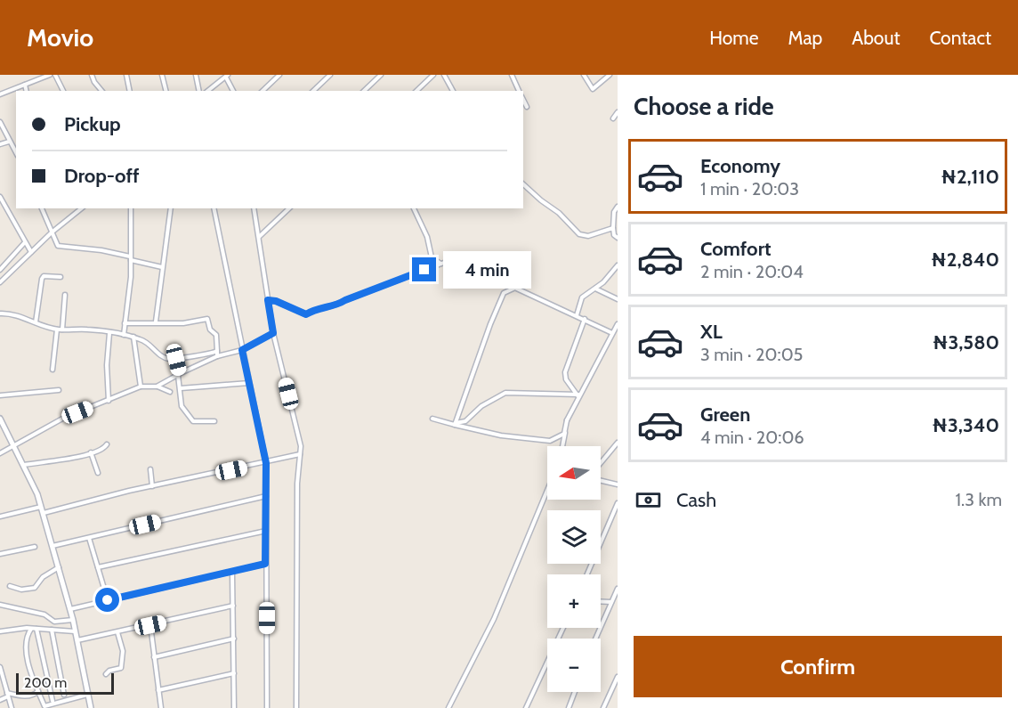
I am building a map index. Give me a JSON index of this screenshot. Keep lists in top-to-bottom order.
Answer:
{
  "scale_bar": "200 m",
  "north": "left",
  "page": {
    "header": "Movio",
    "nav": [
      "Home",
      "Map",
      "About",
      "Contact"
    ],
    "heading": "Choose a ride",
    "banner": ["Pickup", "Drop-off"],
    "list": [
      {
        "name": "Economy",
        "note": "1 min · 20:03",
        "value": "₦2,110"
      },
      {
        "name": "Comfort",
        "note": "2 min · 20:04",
        "value": "₦2,840"
      },
      {
        "name": "XL",
        "note": "3 min · 20:05",
        "value": "₦3,580"
      },
      {
        "name": "Green",
        "note": "4 min · 20:06",
        "value": "₦3,340"
      }
    ],
    "bubble": "4 min",
    "map_buttons": ["+", "−"],
    "pay": ["Cash", "1.3 km"],
    "buttons": "Confirm",
    "scale": "200 m"
  }
}
